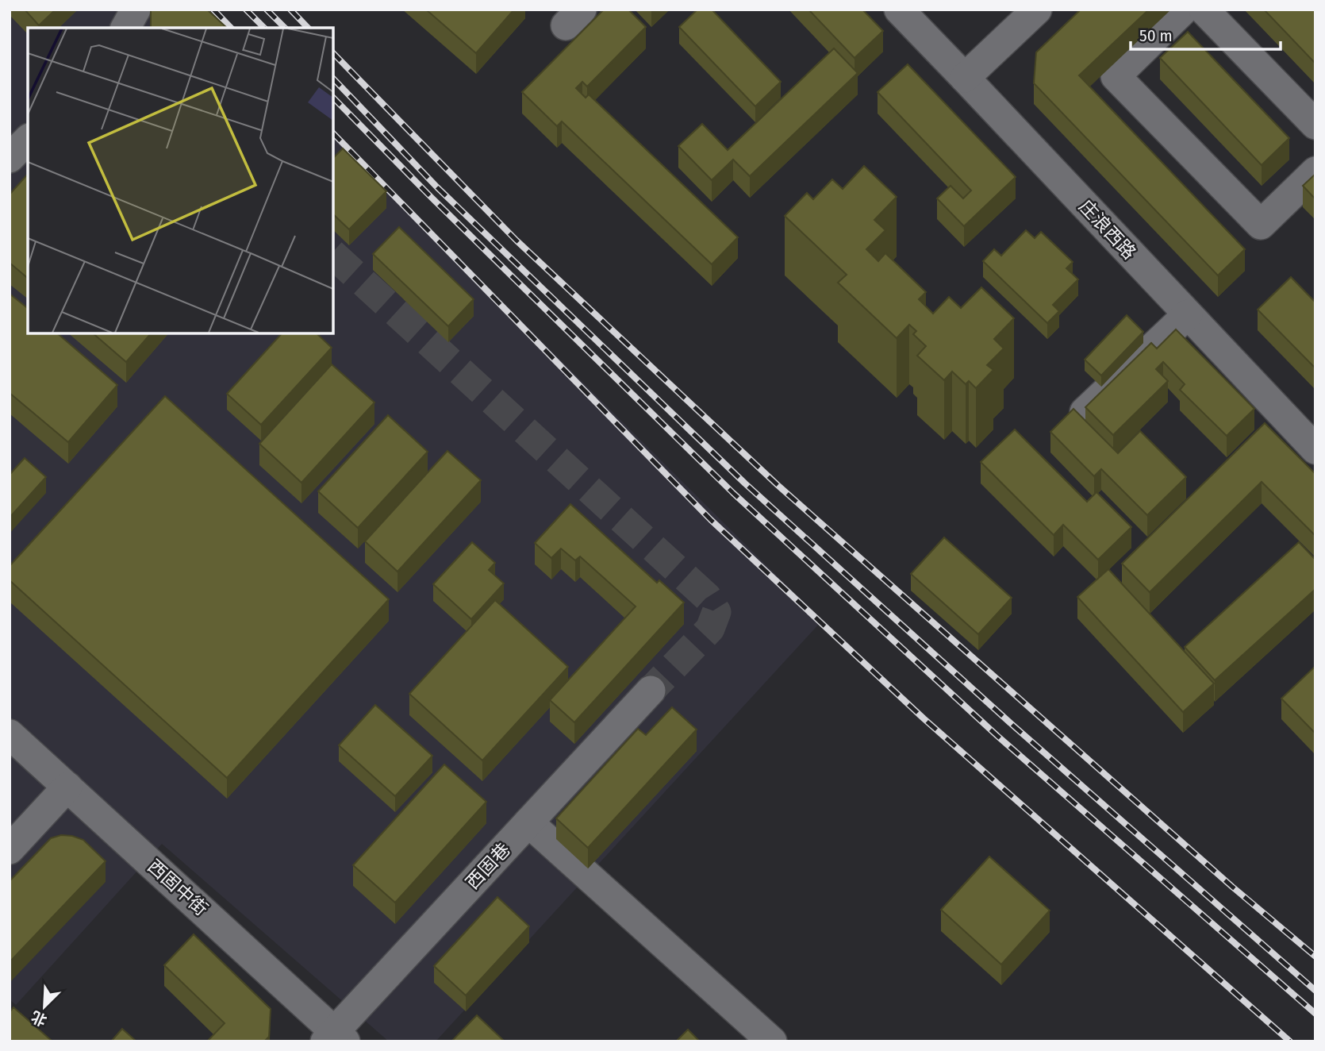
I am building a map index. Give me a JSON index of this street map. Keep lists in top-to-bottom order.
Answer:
{
  "streets": {
    "street": ["庄浪西路", "西固巷", "西固中街"]
  },
  "crossings": [
    ["西固巷", "西固中街"]
  ],
  "scale_bar": "50 m",
  "north": "bottom left"
}
